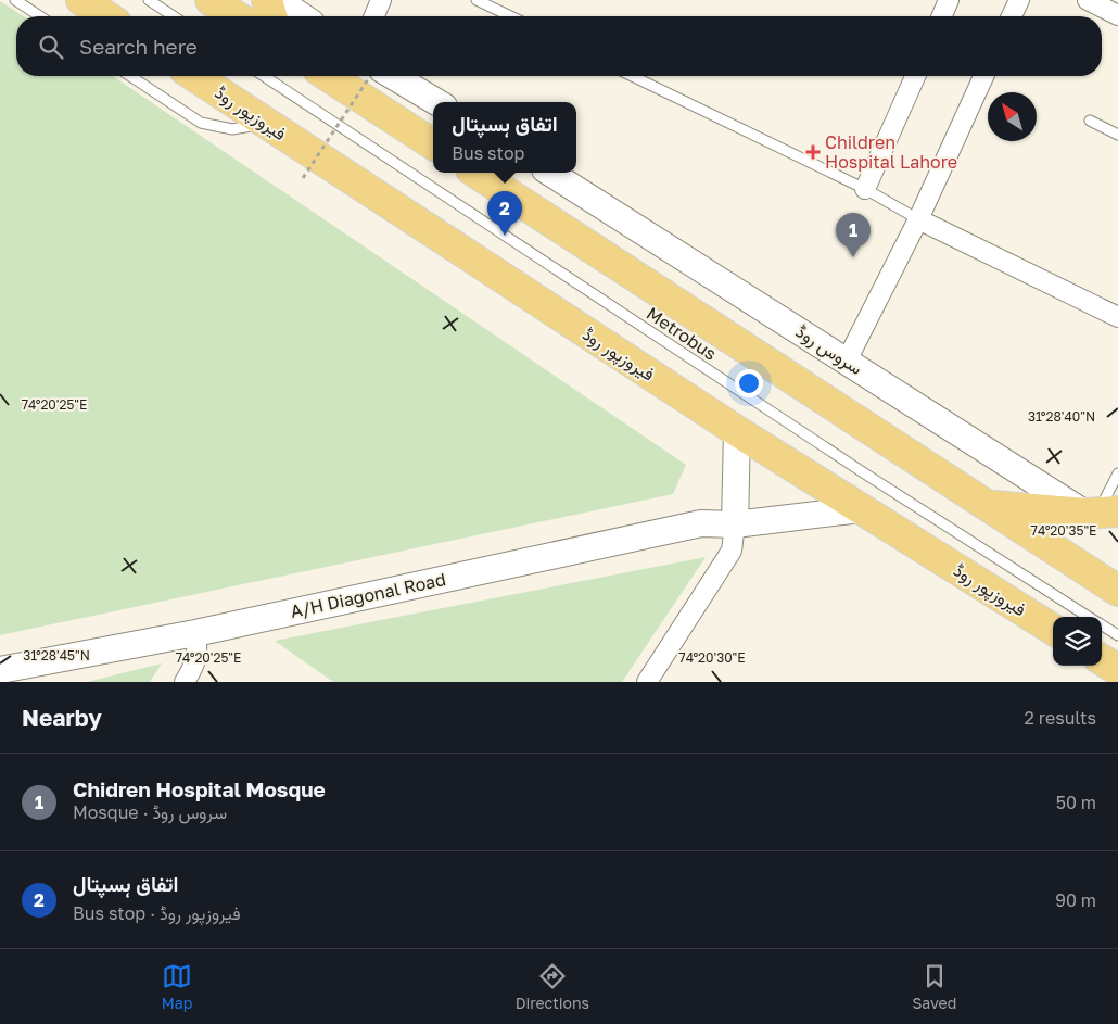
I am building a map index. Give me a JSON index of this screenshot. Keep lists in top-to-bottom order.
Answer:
{
  "streets": {
    "main road": ["فیروزپور روڈ"],
    "street": ["سروس روڈ", "A/H Diagonal Road"],
    "lane": ["Metrobus"]
  },
  "crossings": [
    ["فیروزپور روڈ", "A/H Diagonal Road"]
  ],
  "places": {
    "health": ["Children Hospital Lahore"]
  },
  "north": "top left",
  "page": {
    "search": "Search here",
    "popup": ["اتفاق ہسپتال", "Bus stop"],
    "pins": ["2", "1"],
    "heading": ["Nearby", "2 results"],
    "list": [
      {
        "mark": "1",
        "name": "Chidren Hospital Mosque",
        "note": "Mosque · سروس روڈ",
        "value": "50 m"
      },
      {
        "mark": "2",
        "name": "اتفاق ہسپتال",
        "note": "Bus stop · فیروزپور روڈ",
        "value": "90 m"
      }
    ],
    "nav": ["Map", "Directions", "Saved"]
  },
  "coordinates": [
    "74°20'25\"E",
    "31°28'40\"N",
    "74°20'35\"E",
    "31°28'45\"N",
    "74°20'30\"E"
  ]
}
